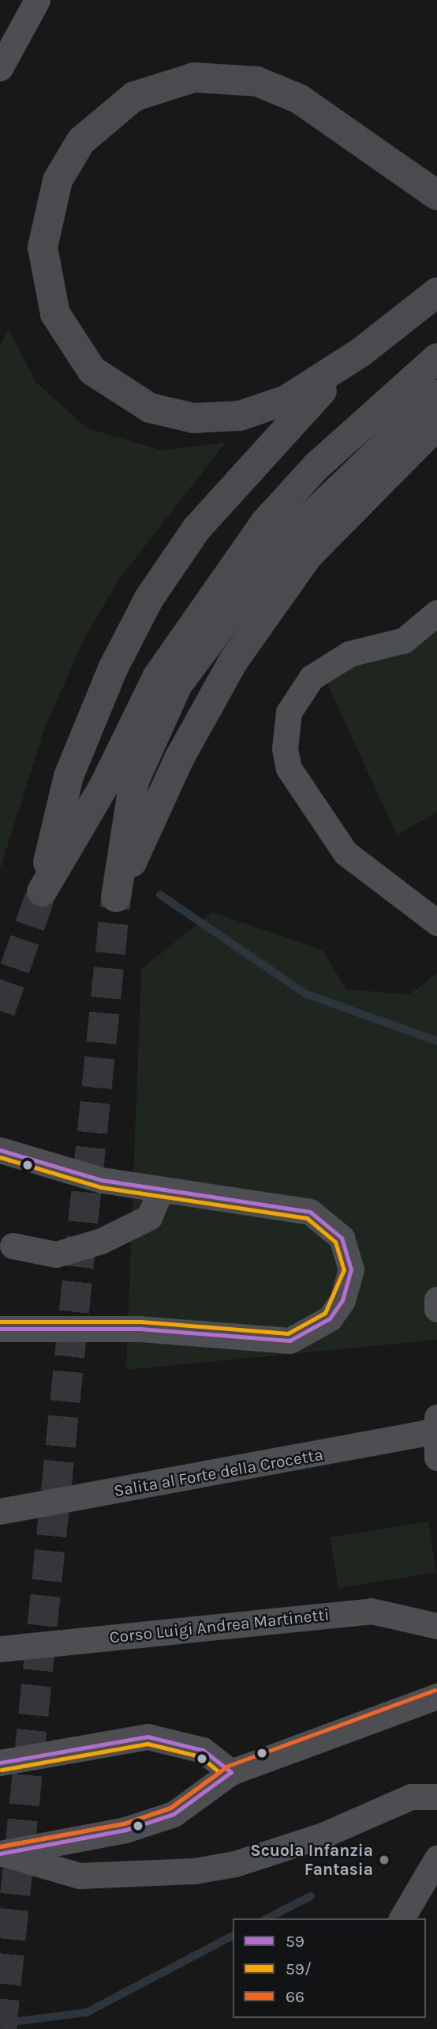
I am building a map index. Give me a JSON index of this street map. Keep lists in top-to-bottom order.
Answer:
{
  "streets": {
    "street": ["Salita al Forte della Crocetta", "Corso Luigi Andrea Martinetti"]
  },
  "places": ["Scuola Infanzia Fantasia"],
  "lines": ["transit line 59", "transit line 59/", "transit line 66"],
  "legend": ["59", "59/", "66"]
}
